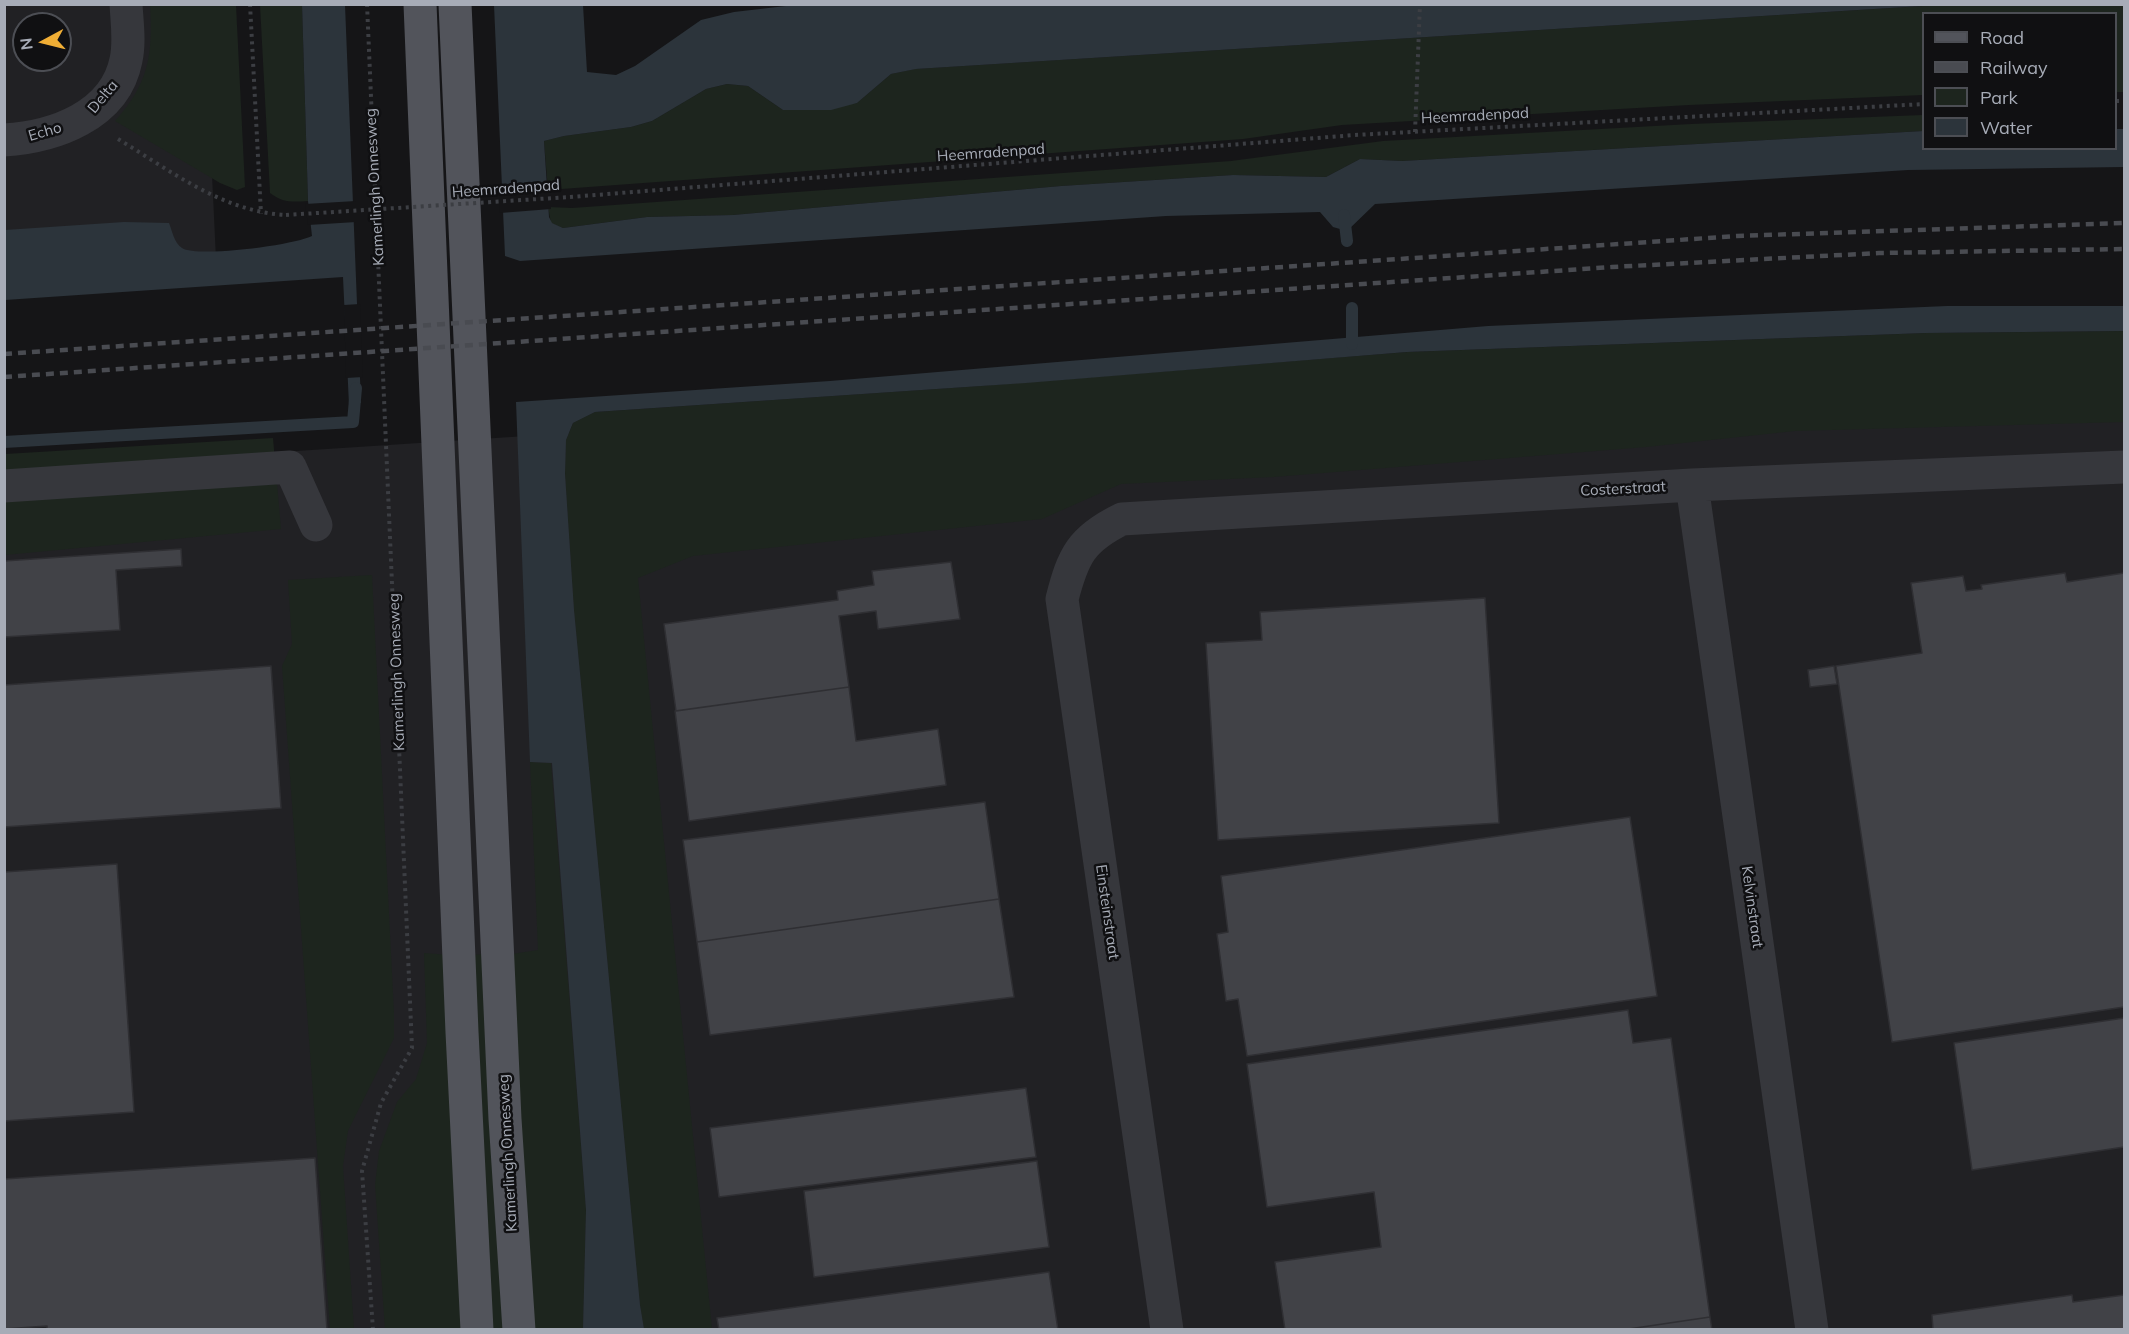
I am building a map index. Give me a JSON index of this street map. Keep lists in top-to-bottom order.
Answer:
{
  "streets": {
    "main road": ["Kamerlingh Onnesweg"],
    "street": [
      "Delta",
      "Echo",
      "Costerstraat",
      "Kelvinstraat",
      "Einsteinstraat"
    ],
    "path": ["Heemradenpad"]
  },
  "crossings": [
    ["Delta", "Heemradenpad"],
    ["Delta", "Echo"],
    ["Heemradenpad", "Echo"],
    ["Costerstraat", "Kelvinstraat"],
    ["Costerstraat", "Einsteinstraat"]
  ],
  "legend": [
    "Road",
    "Railway",
    "Park",
    "Water"
  ],
  "north": "left"
}
